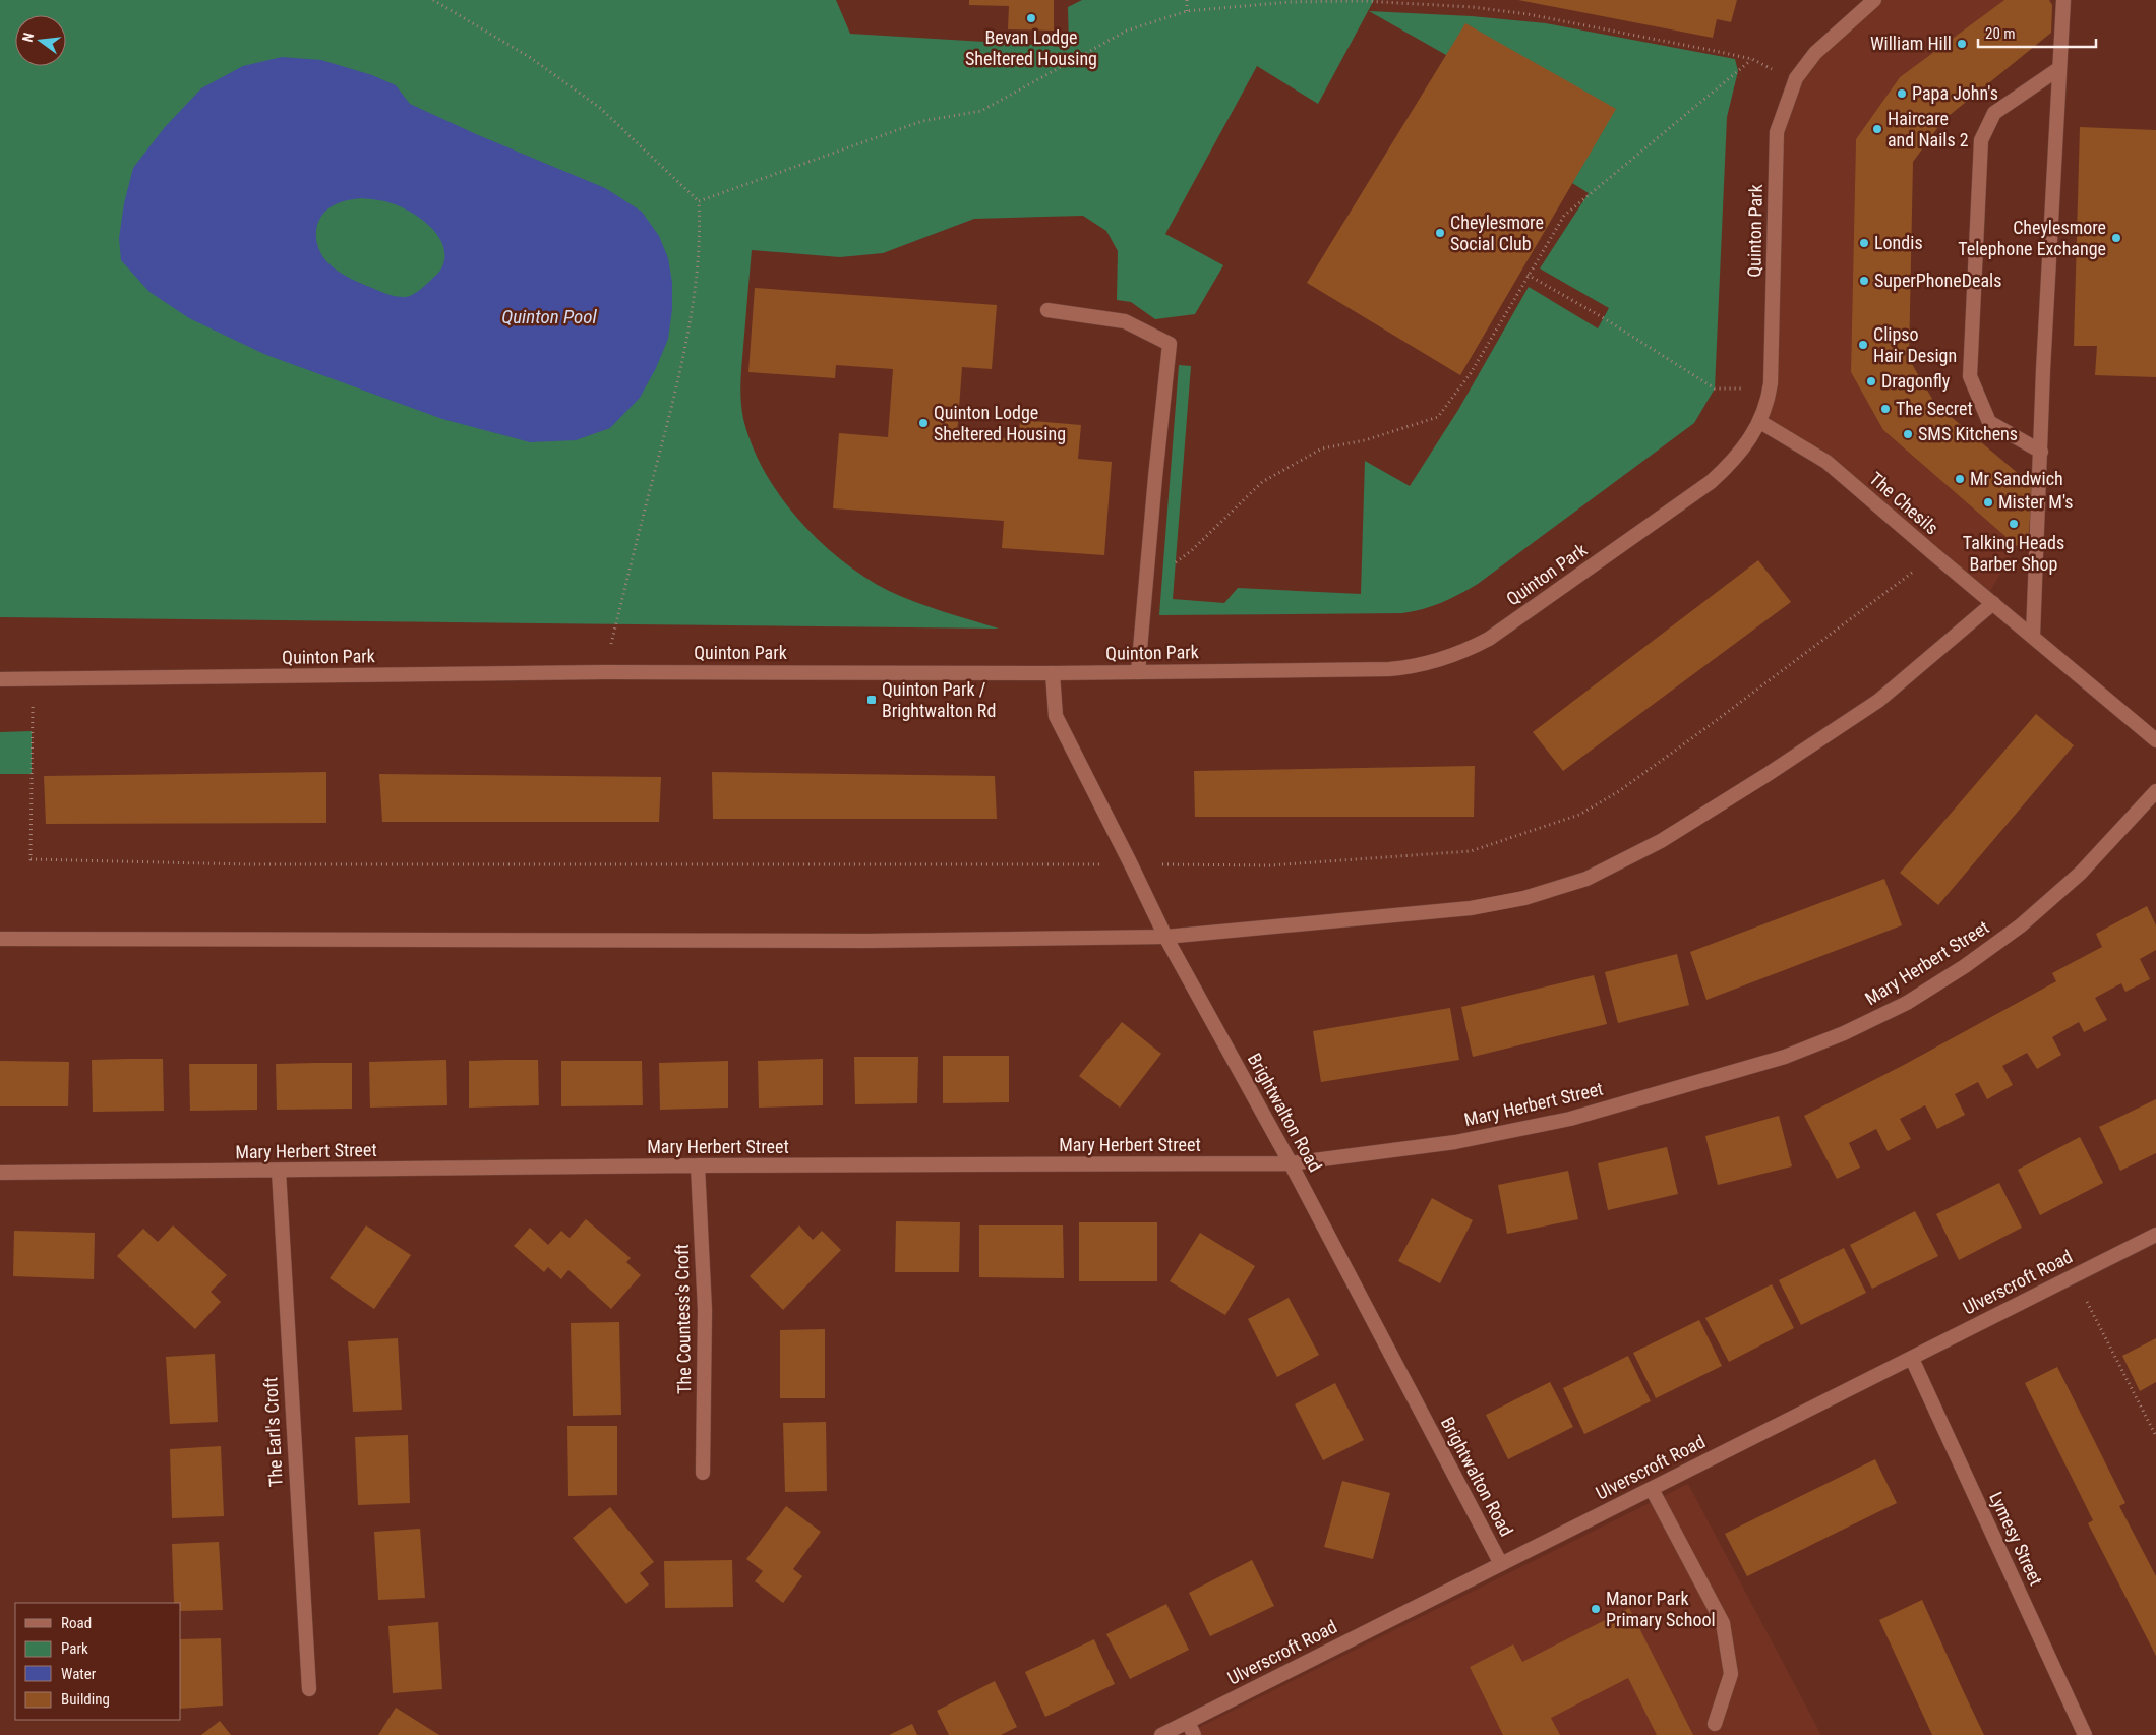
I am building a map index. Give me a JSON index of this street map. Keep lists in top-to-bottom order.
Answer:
{
  "streets": {
    "street": [
      "Quinton Park",
      "The Chesils",
      "Mary Herbert Street",
      "Brightwalton Road",
      "Ulverscroft Road",
      "The Countess's Croft",
      "The Earl's Croft",
      "Lymesy Street"
    ]
  },
  "crossings": [
    ["Quinton Park", "The Chesils"],
    ["Quinton Park", "Brightwalton Road"],
    ["Mary Herbert Street", "Brightwalton Road"],
    ["Mary Herbert Street", "The Countess's Croft"],
    ["Mary Herbert Street", "The Earl's Croft"],
    ["Brightwalton Road", "Ulverscroft Road"],
    ["Ulverscroft Road", "Lymesy Street"]
  ],
  "water": ["Quinton Pool"],
  "places": {
    "other": [
      "Bevan Lodge Sheltered Housing",
      "William Hill",
      "Papa John's",
      "Haircare and Nails 2",
      "Cheylesmore Social Club",
      "Cheylesmore Telephone Exchange",
      "Londis",
      "SuperPhoneDeals",
      "Clipso Hair Design",
      "Dragonfly",
      "The Secret",
      "Quinton Lodge Sheltered Housing",
      "SMS Kitchens",
      "Mr Sandwich",
      "Mister M's",
      "Talking Heads Barber Shop",
      "Manor Park Primary School"
    ],
    "transit": ["Quinton Park / Brightwalton Rd"]
  },
  "legend": [
    "Road",
    "Park",
    "Water",
    "Building"
  ],
  "scale_bar": "20 m",
  "north": "left"
}
